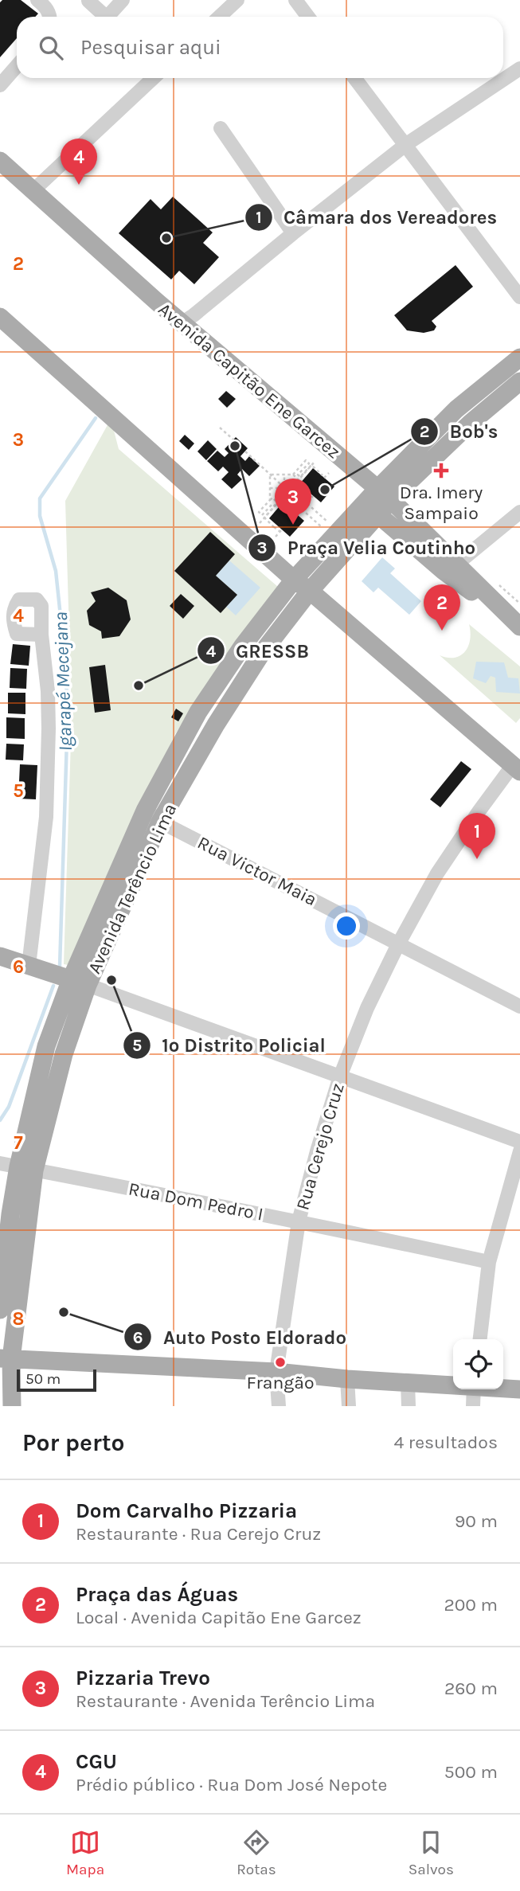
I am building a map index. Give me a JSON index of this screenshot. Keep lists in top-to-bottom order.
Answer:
{
  "streets": {
    "main road": ["Avenida Capitão Ene Garcez", "Avenida Terêncio Lima"],
    "street": ["Rua Victor Maia", "Rua Cerejo Cruz", "Rua Dom Pedro I"]
  },
  "crossings": [
    ["Avenida Capitão Ene Garcez", "Avenida Terêncio Lima"],
    ["Rua Victor Maia", "Avenida Terêncio Lima"],
    ["Rua Victor Maia", "Rua Cerejo Cruz"],
    ["Avenida Terêncio Lima", "Rua Dom Pedro I"],
    ["Rua Cerejo Cruz", "Rua Dom Pedro I"]
  ],
  "water": ["Igarapé Mecejana"],
  "places": {
    "other": [
      "Câmara dos Vereadores",
      "Praça Velia Coutinho",
      "Bob's",
      "GRESSB",
      "1º Distrito Policial",
      "Auto Posto Eldorado",
      "Frangão"
    ],
    "health": ["Dra. Imery Sampaio"]
  },
  "scale_bar": "50 m",
  "page": {
    "search": "Pesquisar aqui",
    "pins": [
      "4",
      "3",
      "2",
      "1"
    ],
    "scale": "50 m",
    "heading": ["Por perto", "4 resultados"],
    "list": [
      {
        "mark": "1",
        "name": "Dom Carvalho Pizzaria",
        "note": "Restaurante · Rua Cerejo Cruz",
        "value": "90 m"
      },
      {
        "mark": "2",
        "name": "Praça das Águas",
        "note": "Local · Avenida Capitão Ene Garcez",
        "value": "200 m"
      },
      {
        "mark": "3",
        "name": "Pizzaria Trevo",
        "note": "Restaurante · Avenida Terêncio Lima",
        "value": "260 m"
      },
      {
        "mark": "4",
        "name": "CGU",
        "note": "Prédio público · Rua Dom José Nepote",
        "value": "500 m"
      }
    ],
    "nav": ["Mapa", "Rotas", "Salvos"]
  },
  "grid": {
    "rows": [
      "2",
      "3",
      "4",
      "5",
      "6",
      "7",
      "8"
    ]
  }
}
